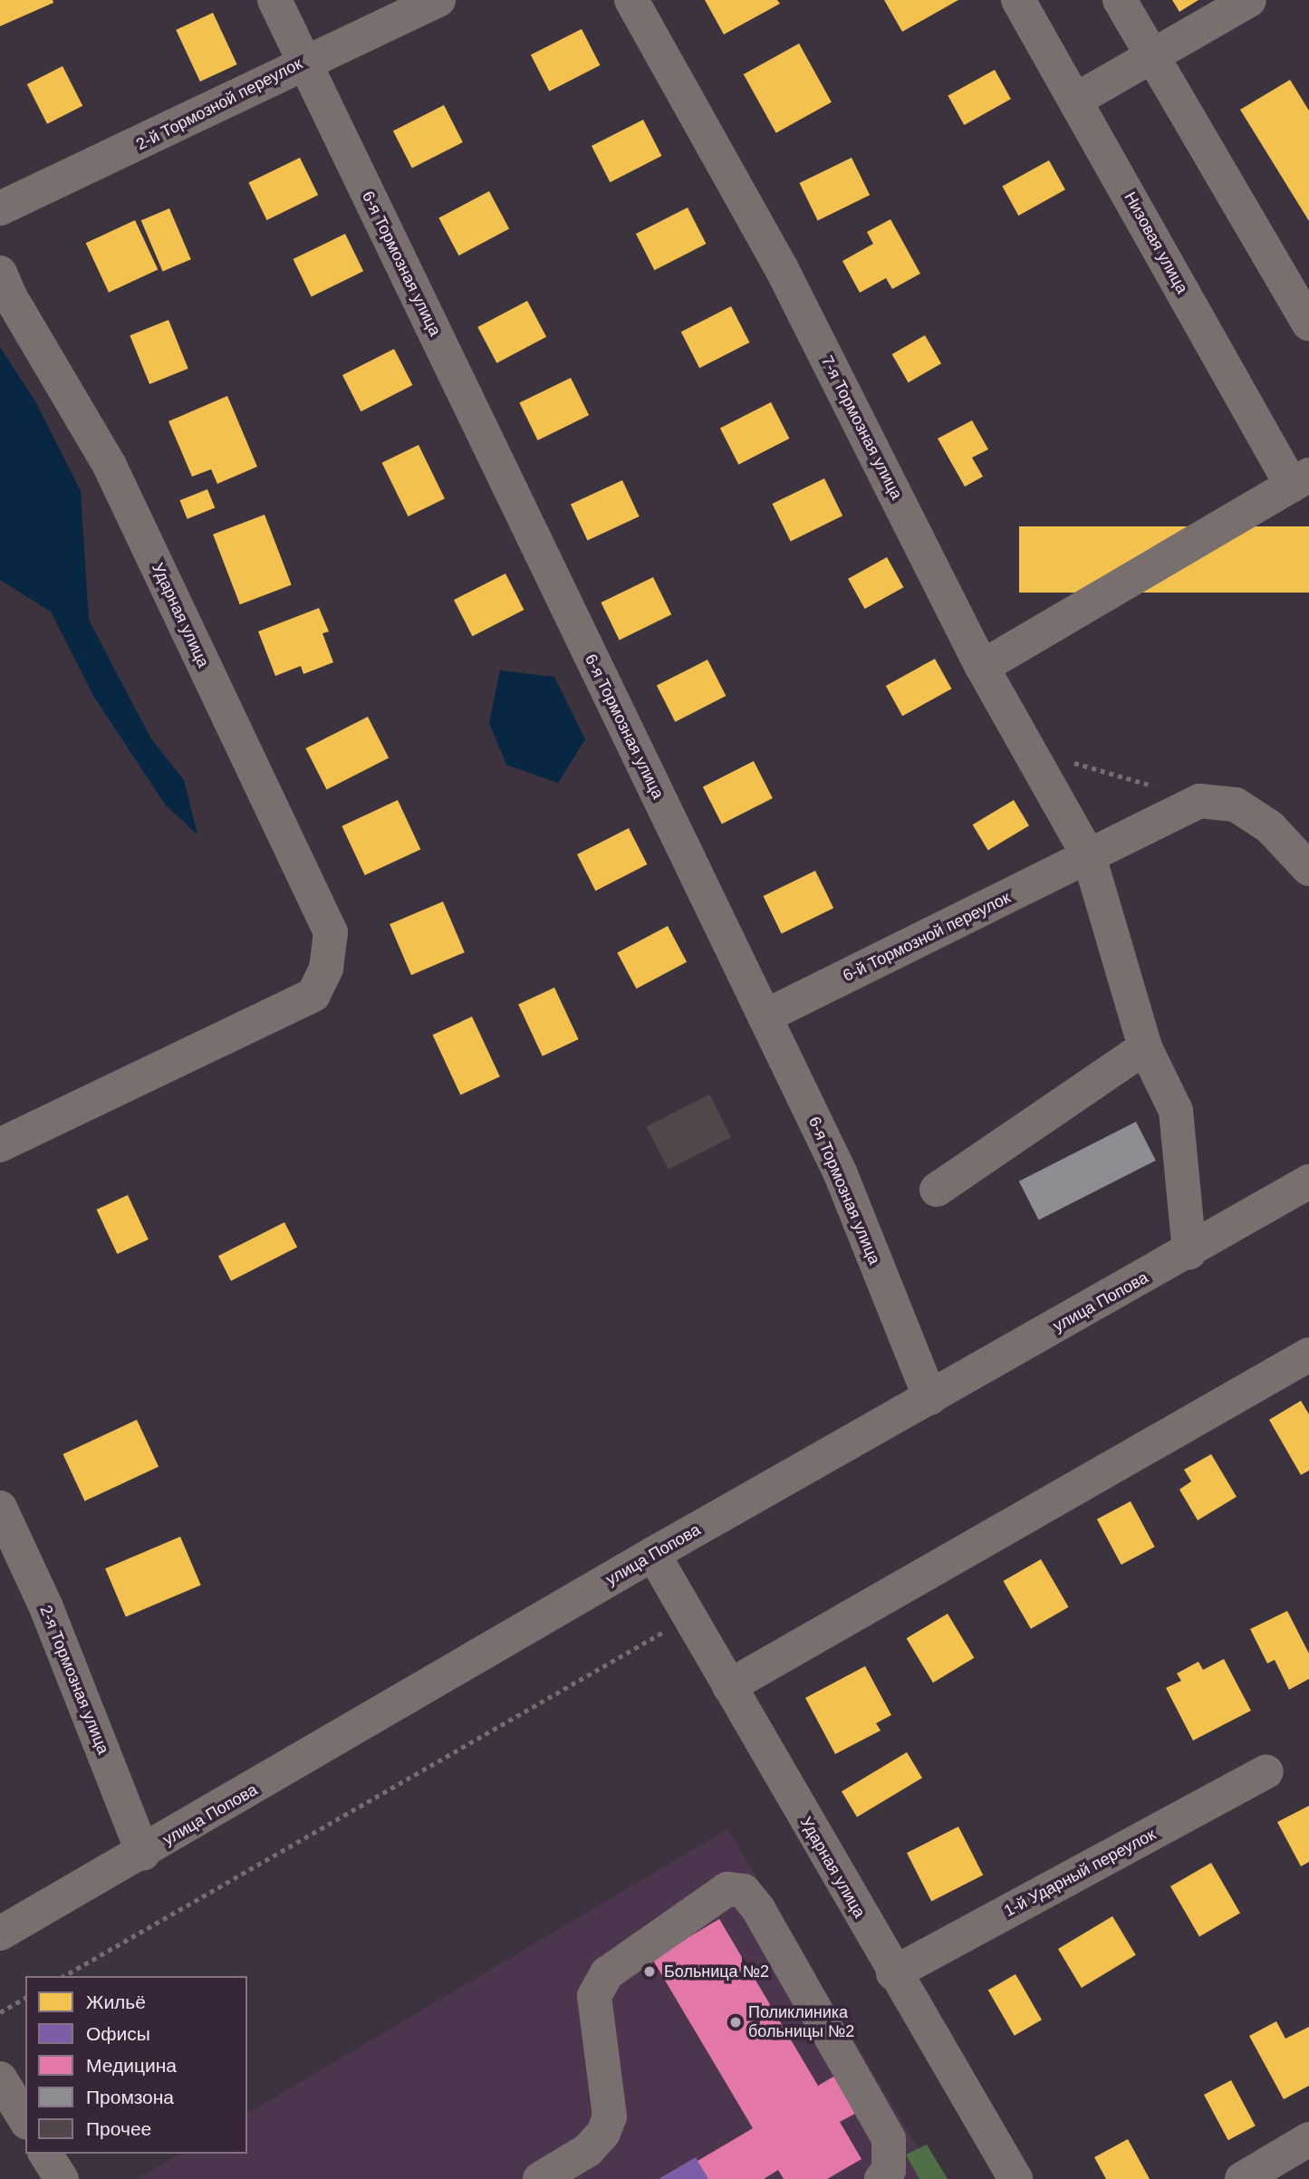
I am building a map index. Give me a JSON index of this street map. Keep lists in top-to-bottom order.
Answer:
{
  "streets": {
    "street": [
      "2-й Тормозной переулок",
      "Низовая улица",
      "6-я Тормозная улица",
      "7-я Тормозная улица",
      "Ударная улица",
      "6-й Тормозной переулок",
      "улица Попова",
      "2-я Тормозная улица",
      "1-й Ударный переулок"
    ]
  },
  "crossings": [
    ["2-й Тормозной переулок", "6-я Тормозная улица"],
    ["6-я Тормозная улица", "6-й Тормозной переулок"],
    ["6-я Тормозная улица", "улица Попова"],
    ["7-я Тормозная улица", "6-й Тормозной переулок"],
    ["7-я Тормозная улица", "улица Попова"],
    ["Ударная улица", "улица Попова"],
    ["Ударная улица", "1-й Ударный переулок"],
    ["улица Попова", "2-я Тормозная улица"]
  ],
  "places": ["Больница №2", "Поликлиника больницы №2"],
  "legend": [
    "Жильё",
    "Офисы",
    "Медицина",
    "Промзона",
    "Прочее"
  ]
}
